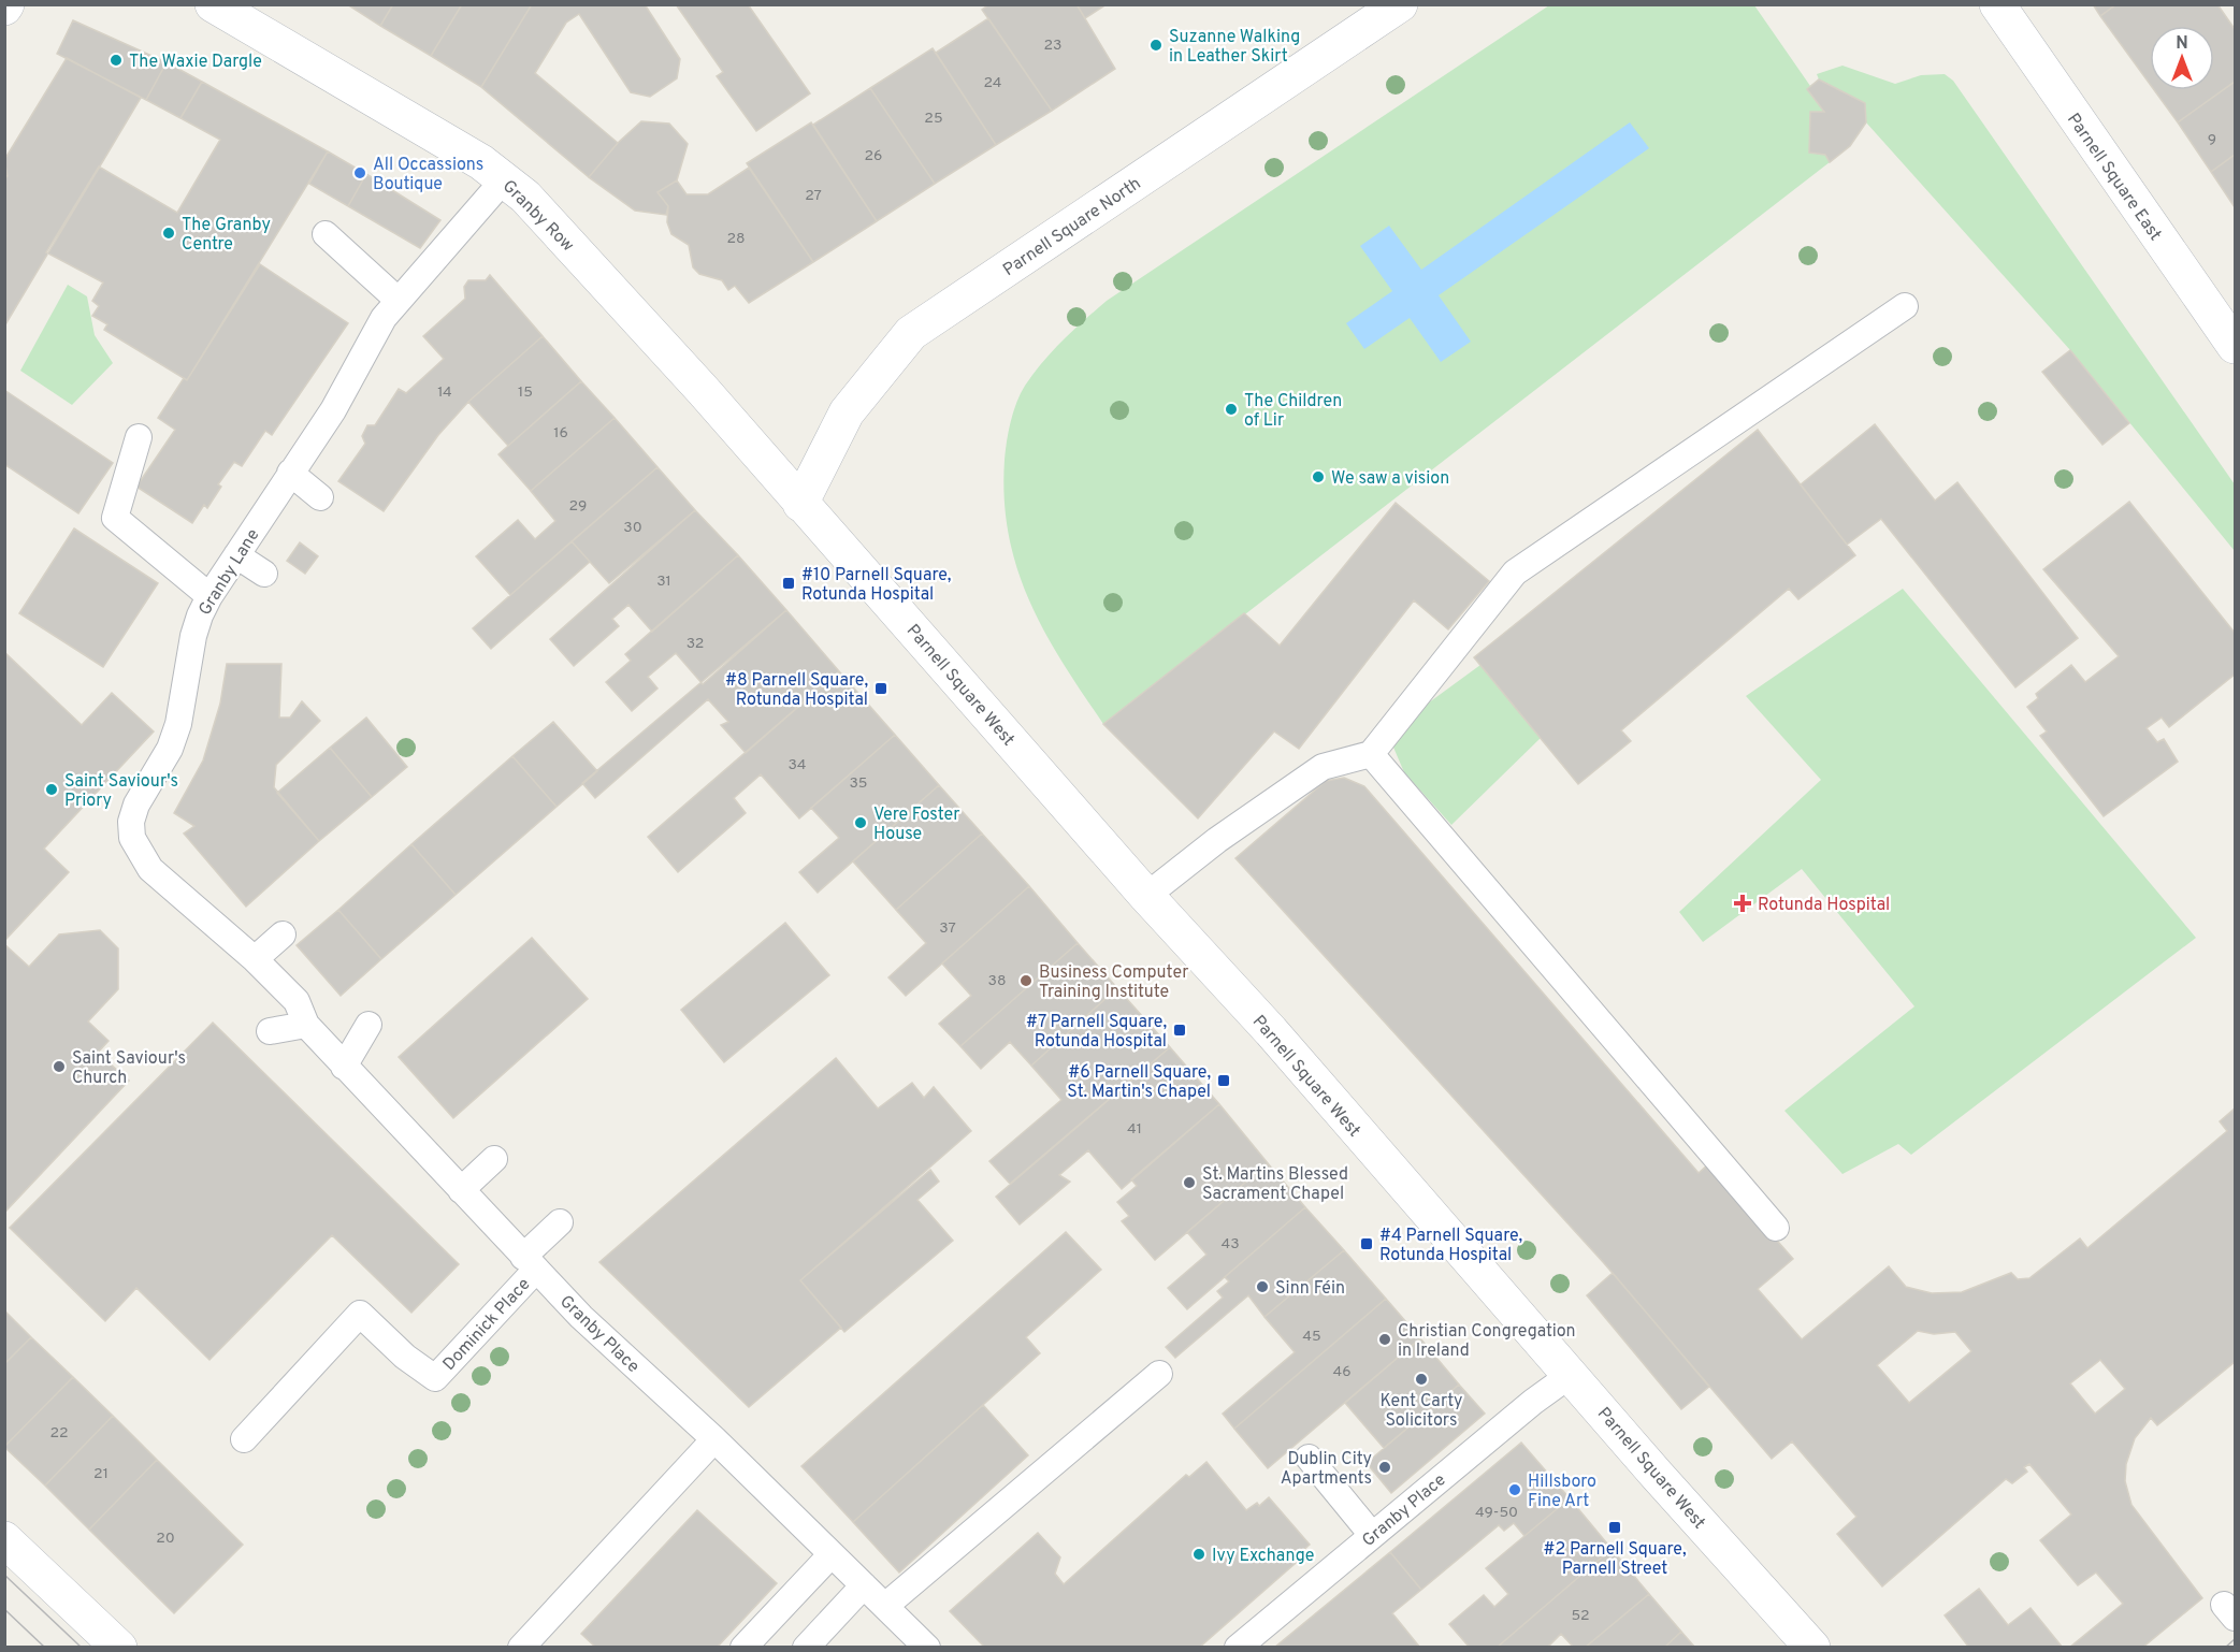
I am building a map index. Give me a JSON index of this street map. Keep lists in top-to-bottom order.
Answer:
{
  "streets": {
    "main road": [
      "Parnell Square East",
      "Granby Row",
      "Parnell Square North",
      "Parnell Square West"
    ],
    "lane": ["Granby Lane", "Dominick Place", "Granby Place"]
  },
  "crossings": [
    ["Granby Row", "Parnell Square North"],
    ["Granby Row", "Granby Lane"],
    ["Granby Row", "Parnell Square West"],
    ["Parnell Square North", "Parnell Square West"],
    ["Granby Lane", "Granby Place"],
    ["Parnell Square West", "Granby Place"],
    ["Dominick Place", "Granby Place"]
  ],
  "places": {
    "other": [
      "Suzanne Walking in Leather Skirt",
      "The Waxie Dargle",
      "All Occassions Boutique",
      "The Granby Centre",
      "The Children of Lir",
      "We saw a vision",
      "Saint Saviour's Priory",
      "Vere Foster House",
      "Business Computer Training Institute",
      "Saint Saviour's Church",
      "St. Martins Blessed Sacrament Chapel",
      "Sinn Féin",
      "Christian Congregation in Ireland",
      "Kent Carty Solicitors",
      "Dublin City Apartments",
      "Hillsboro Fine Art",
      "Ivy Exchange"
    ],
    "transit": [
      "#10 Parnell Square, Rotunda Hospital",
      "#8 Parnell Square, Rotunda Hospital",
      "#7 Parnell Square, Rotunda Hospital",
      "#6 Parnell Square, St. Martin's Chapel",
      "#4 Parnell Square, Rotunda Hospital",
      "#2 Parnell Square, Parnell Street"
    ],
    "health": ["Rotunda Hospital"]
  },
  "house_numbers": [
    "23",
    "24",
    "25",
    "9",
    "26",
    "27",
    "28",
    "14",
    "15",
    "16",
    "29",
    "30",
    "31",
    "32",
    "34",
    "35",
    "37",
    "38",
    "41",
    "43",
    "45",
    "46",
    "22",
    "21",
    "49-50",
    "20",
    "52"
  ],
  "north": "top"
}
